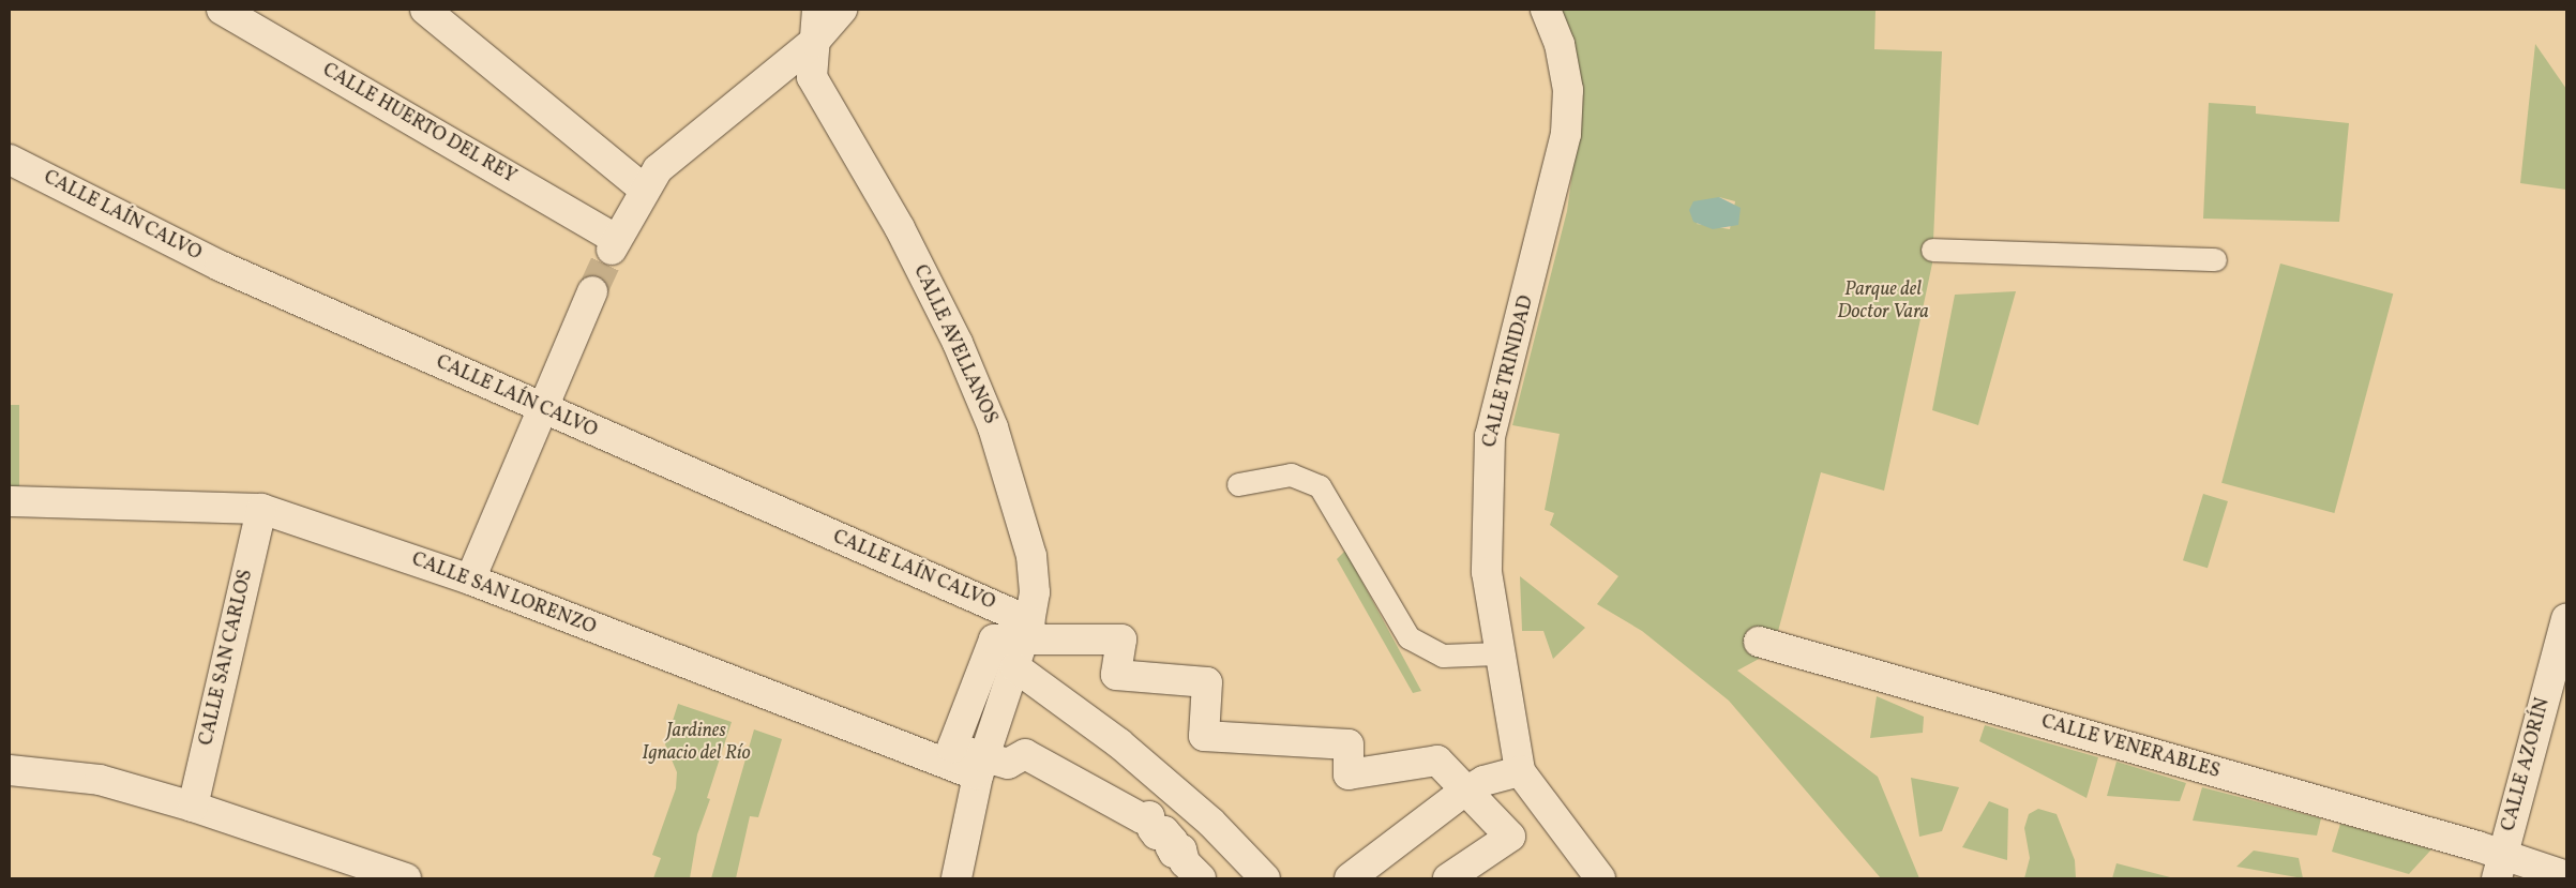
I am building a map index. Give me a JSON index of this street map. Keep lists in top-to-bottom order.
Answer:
{
  "streets": {
    "street": [
      "CALLE HUERTO DEL REY",
      "CALLE LAÍN CALVO",
      "CALLE AVELLANOS",
      "CALLE TRINIDAD",
      "CALLE SAN LORENZO",
      "CALLE SAN CARLOS",
      "CALLE VENERABLES",
      "CALLE AZORÍN"
    ]
  },
  "crossings": [
    ["CALLE LAÍN CALVO", "CALLE AVELLANOS"],
    ["CALLE AVELLANOS", "CALLE SAN LORENZO"],
    ["CALLE SAN LORENZO", "CALLE SAN CARLOS"],
    ["CALLE VENERABLES", "CALLE AZORÍN"]
  ],
  "parks": ["Parque del Doctor Vara", "Jardines Ignacio del Río"]
}
